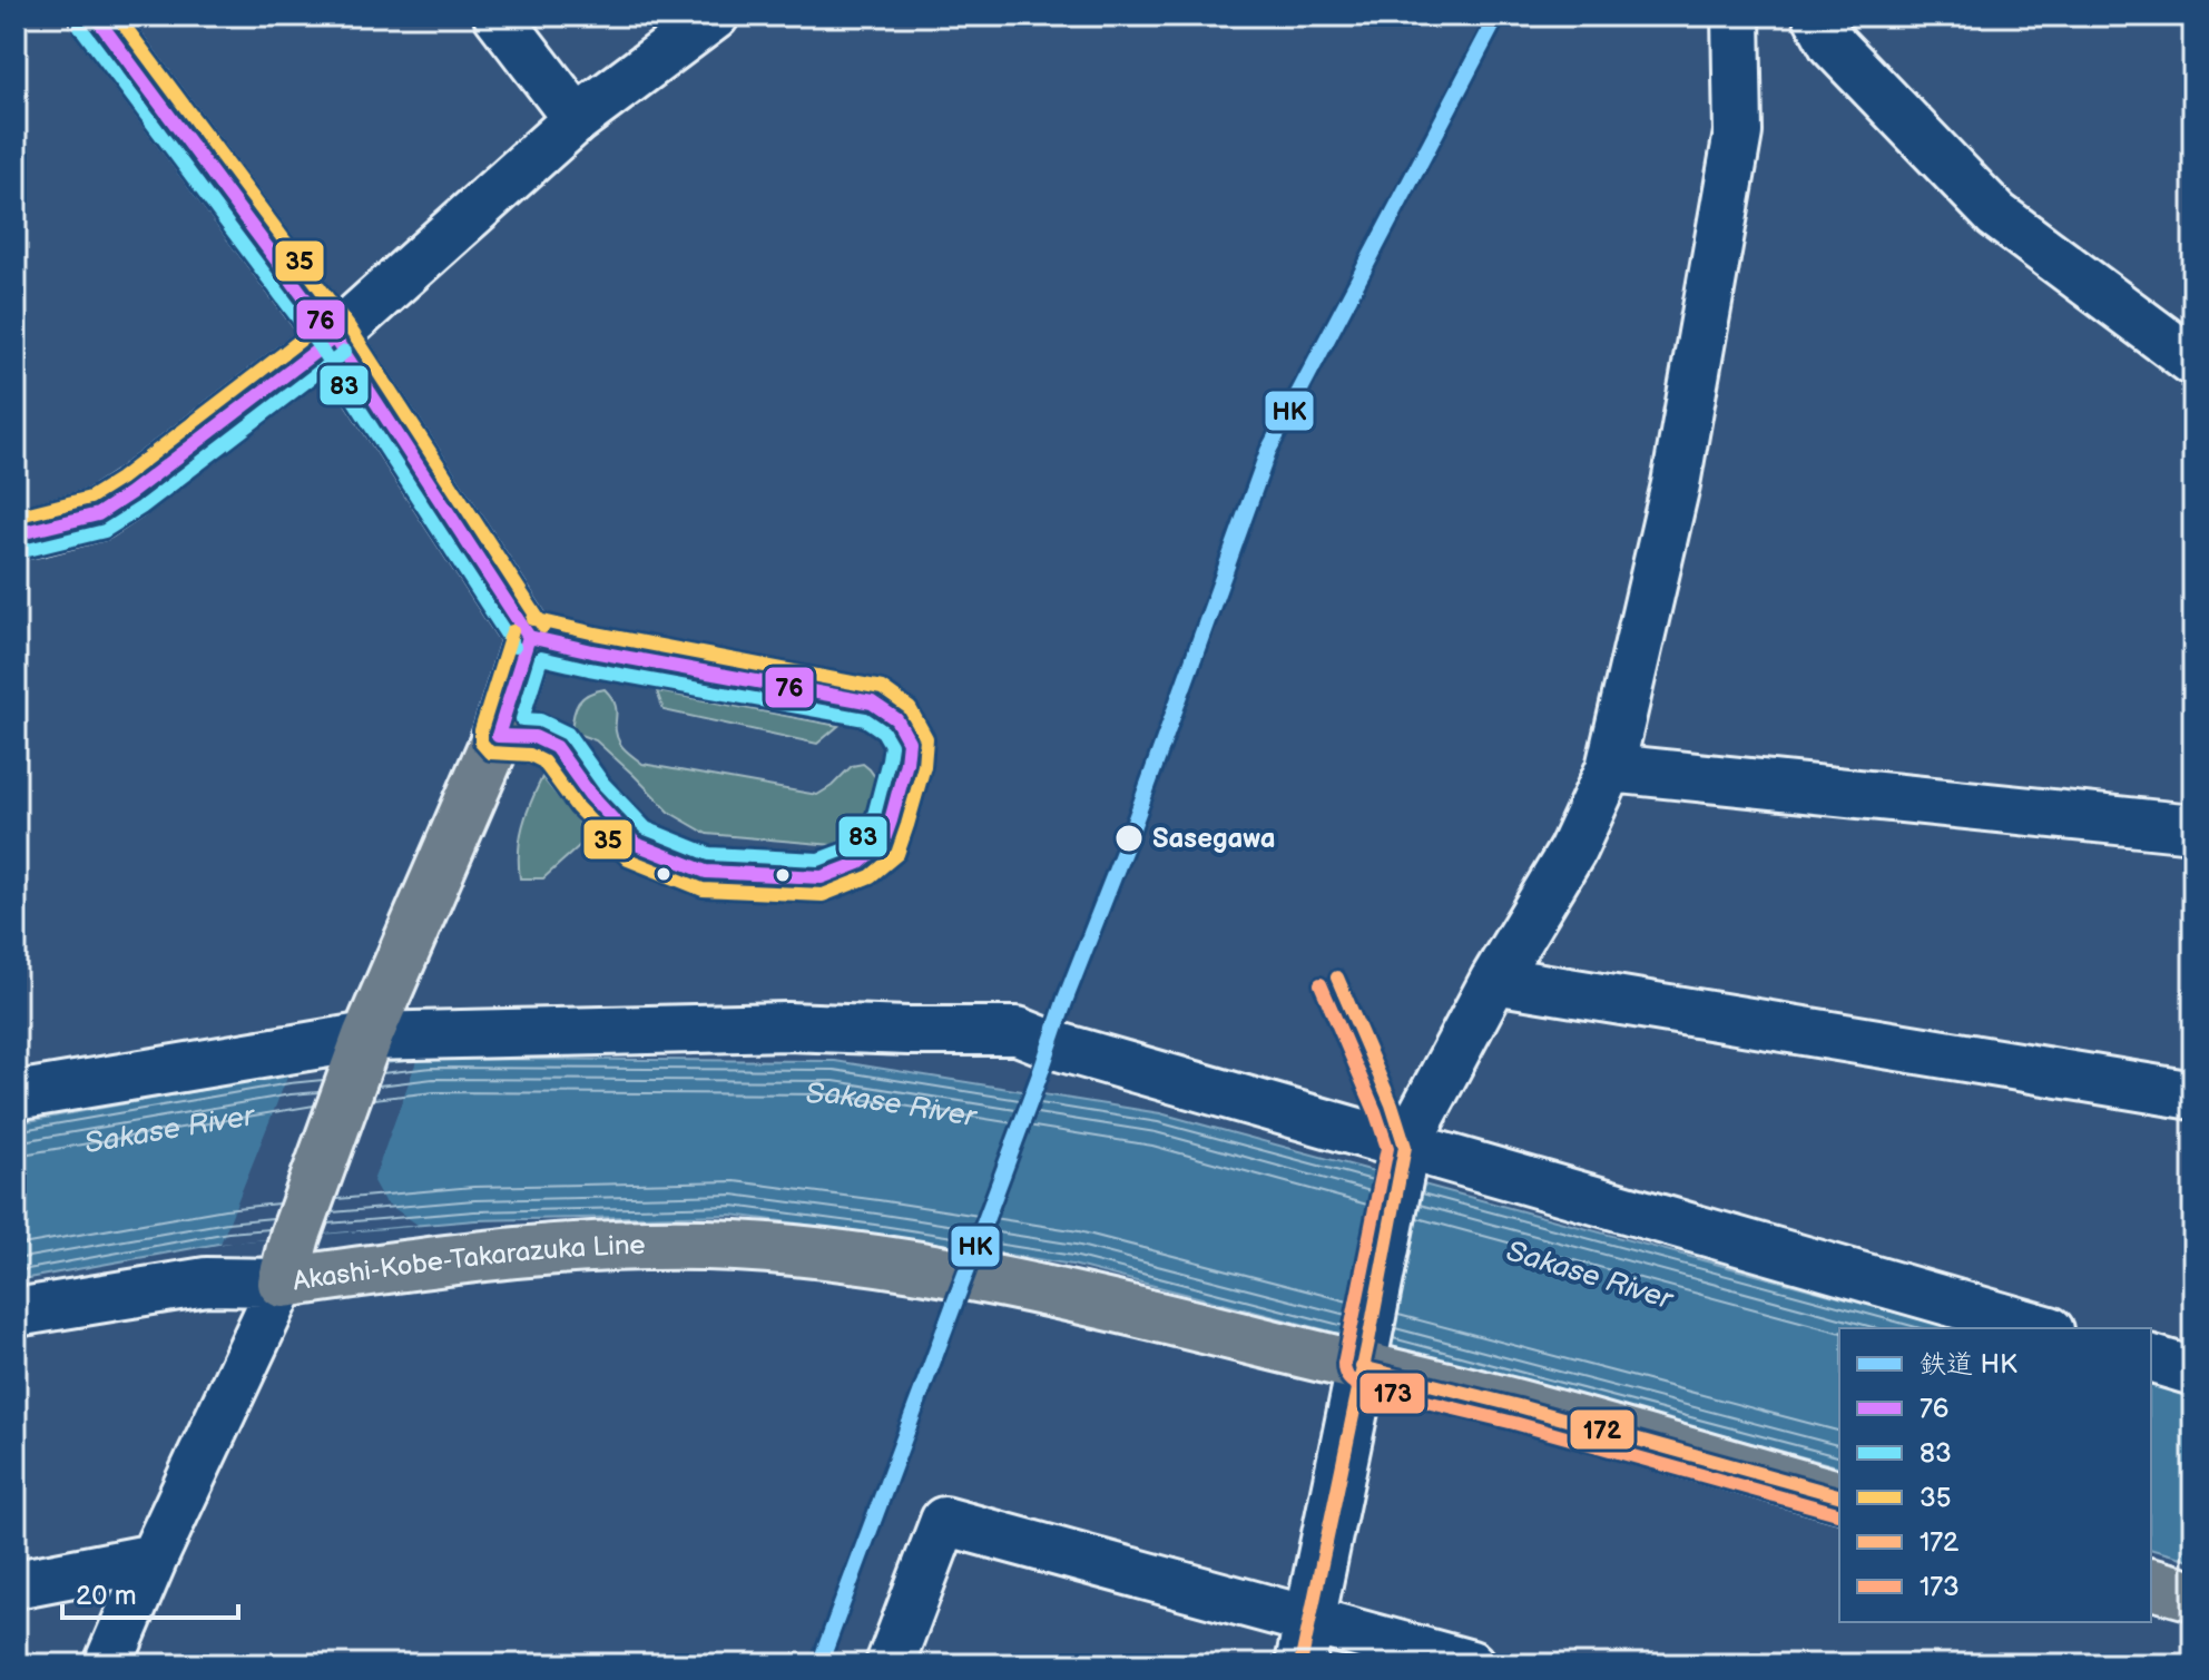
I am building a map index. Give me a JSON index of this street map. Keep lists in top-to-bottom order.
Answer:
{
  "streets": {
    "main road": ["Akashi-Kobe-Takarazuka Line"]
  },
  "water": ["Sakase River"],
  "places": ["Sasegawa"],
  "lines": [
    "rail line HK",
    "transit line 76",
    "transit line 35",
    "transit line 83",
    "transit line 172",
    "transit line 173"
  ],
  "legend": [
    "鉄道 HK",
    "76",
    "83",
    "35",
    "172",
    "173"
  ],
  "scale_bar": "20 m"
}
